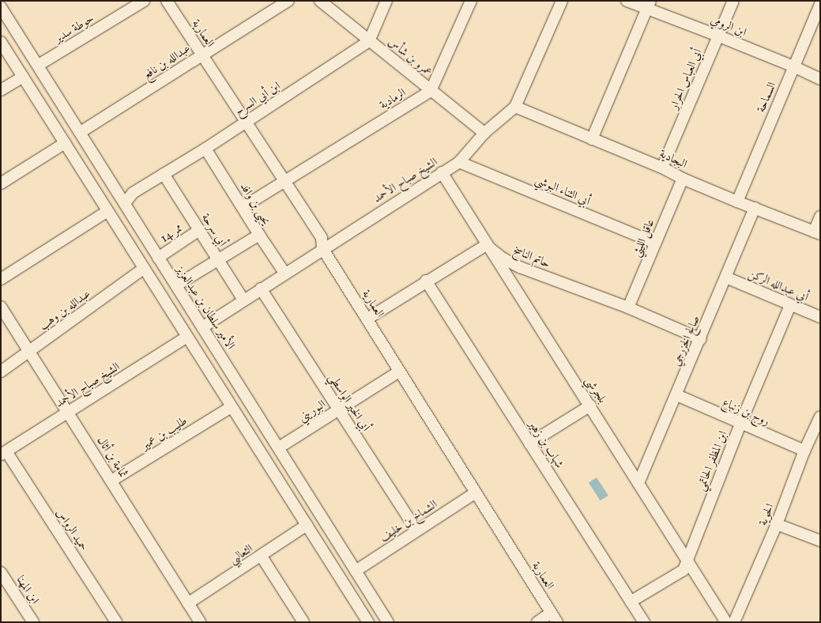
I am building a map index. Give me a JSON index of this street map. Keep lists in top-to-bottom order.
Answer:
{
  "streets": {
    "street": [
      "ابن الرومي",
      "حوطة سدير",
      "العمارية",
      "عمرو بن شأس",
      "عبدالله بن نافع",
      "أبي العباس الحرار",
      "السماحة",
      "ابن أبي السرح",
      "الرمادية",
      "البجادية",
      "الشيخ صباح الأحمد",
      "أبي الثناء البوشي",
      "يحيى بن وافد",
      "أبي سرحة",
      "ممر 14",
      "عاقل الليثي",
      "حاتم الناسخ",
      "أبي عبدالله الركن",
      "الأمير سلطان بن عبدالعزيز",
      "عبدالله بن وهب",
      "صالح الخزرجي",
      "بلجرشي",
      "أبي الخير الواسطي",
      "البوريني",
      "روح بن زنباع",
      "طليب بن عمير",
      "شهاب بن زهير",
      "ثمامة بن أثال",
      "ابن المظفر الحاتمي",
      "الحوية",
      "الشماخ بن خليف",
      "حميد الرواس",
      "الثعالبي",
      "ابن المهنا"
    ]
  },
  "crossings": [
    ["ابن الرومي", "أبي العباس الحرار"],
    ["ابن الرومي", "السماحة"],
    ["حوطة سدير", "الأمير سلطان بن عبدالعزيز"],
    ["العمارية", "عبدالله بن نافع"],
    ["العمارية", "ابن أبي السرح"],
    ["العمارية", "الرمادية"],
    ["العمارية", "الشيخ صباح الأحمد"],
    ["العمارية", "البوريني"],
    ["العمارية", "الشماخ بن خليف"],
    ["عمرو بن شأس", "ابن أبي السرح"],
    ["عمرو بن شأس", "الرمادية"],
    ["عمرو بن شأس", "الشيخ صباح الأحمد"],
    ["عبدالله بن نافع", "الأمير سلطان بن عبدالعزيز"],
    ["أبي العباس الحرار", "البجادية"],
    ["السماحة", "البجادية"],
    ["ابن أبي السرح", "يحيى بن وافد"],
    ["ابن أبي السرح", "أبي سرحة"],
    ["ابن أبي السرح", "الأمير سلطان بن عبدالعزيز"],
    ["الرمادية", "يحيى بن وافد"],
    ["البجادية", "الشيخ صباح الأحمد"],
    ["البجادية", "عاقل الليثي"],
    ["البجادية", "صالح الخزرجي"],
    ["الشيخ صباح الأحمد", "أبي الثناء البوشي"],
    ["الشيخ صباح الأحمد", "يحيى بن وافد"],
    ["الشيخ صباح الأحمد", "أبي سرحة"],
    ["الشيخ صباح الأحمد", "الأمير سلطان بن عبدالعزيز"],
    ["الشيخ صباح الأحمد", "بلجرشي"],
    ["الشيخ صباح الأحمد", "أبي الخير الواسطي"],
    ["الشيخ صباح الأحمد", "ثمامة بن أثال"],
    ["الشيخ صباح الأحمد", "حميد الرواس"],
    ["أبي الثناء البوشي", "عاقل الليثي"],
    ["أبي سرحة", "ممر 14"],
    ["ممر 14", "الأمير سلطان بن عبدالعزيز"],
    ["عاقل الليثي", "حاتم الناسخ"],
    ["حاتم الناسخ", "صالح الخزرجي"],
    ["حاتم الناسخ", "بلجرشي"],
    ["أبي عبدالله الركن", "صالح الخزرجي"],
    ["أبي عبدالله الركن", "ابن المظفر الحاتمي"],
    ["الأمير سلطان بن عبدالعزيز", "البوريني"],
    ["الأمير سلطان بن عبدالعزيز", "الشماخ بن خليف"],
    ["عبدالله بن وهب", "ثمامة بن أثال"],
    ["صالح الخزرجي", "بلجرشي"],
    ["صالح الخزرجي", "روح بن زنباع"],
    ["بلجرشي", "ابن المظفر الحاتمي"],
    ["أبي الخير الواسطي", "البوريني"],
    ["أبي الخير الواسطي", "الشماخ بن خليف"],
    ["روح بن زنباع", "ابن المظفر الحاتمي"],
    ["روح بن زنباع", "الحوية"],
    ["طليب بن عمير", "ثمامة بن أثال"],
    ["شهاب بن زهير", "ابن المظفر الحاتمي"],
    ["ثمامة بن أثال", "الثعالبي"]
  ]
}
